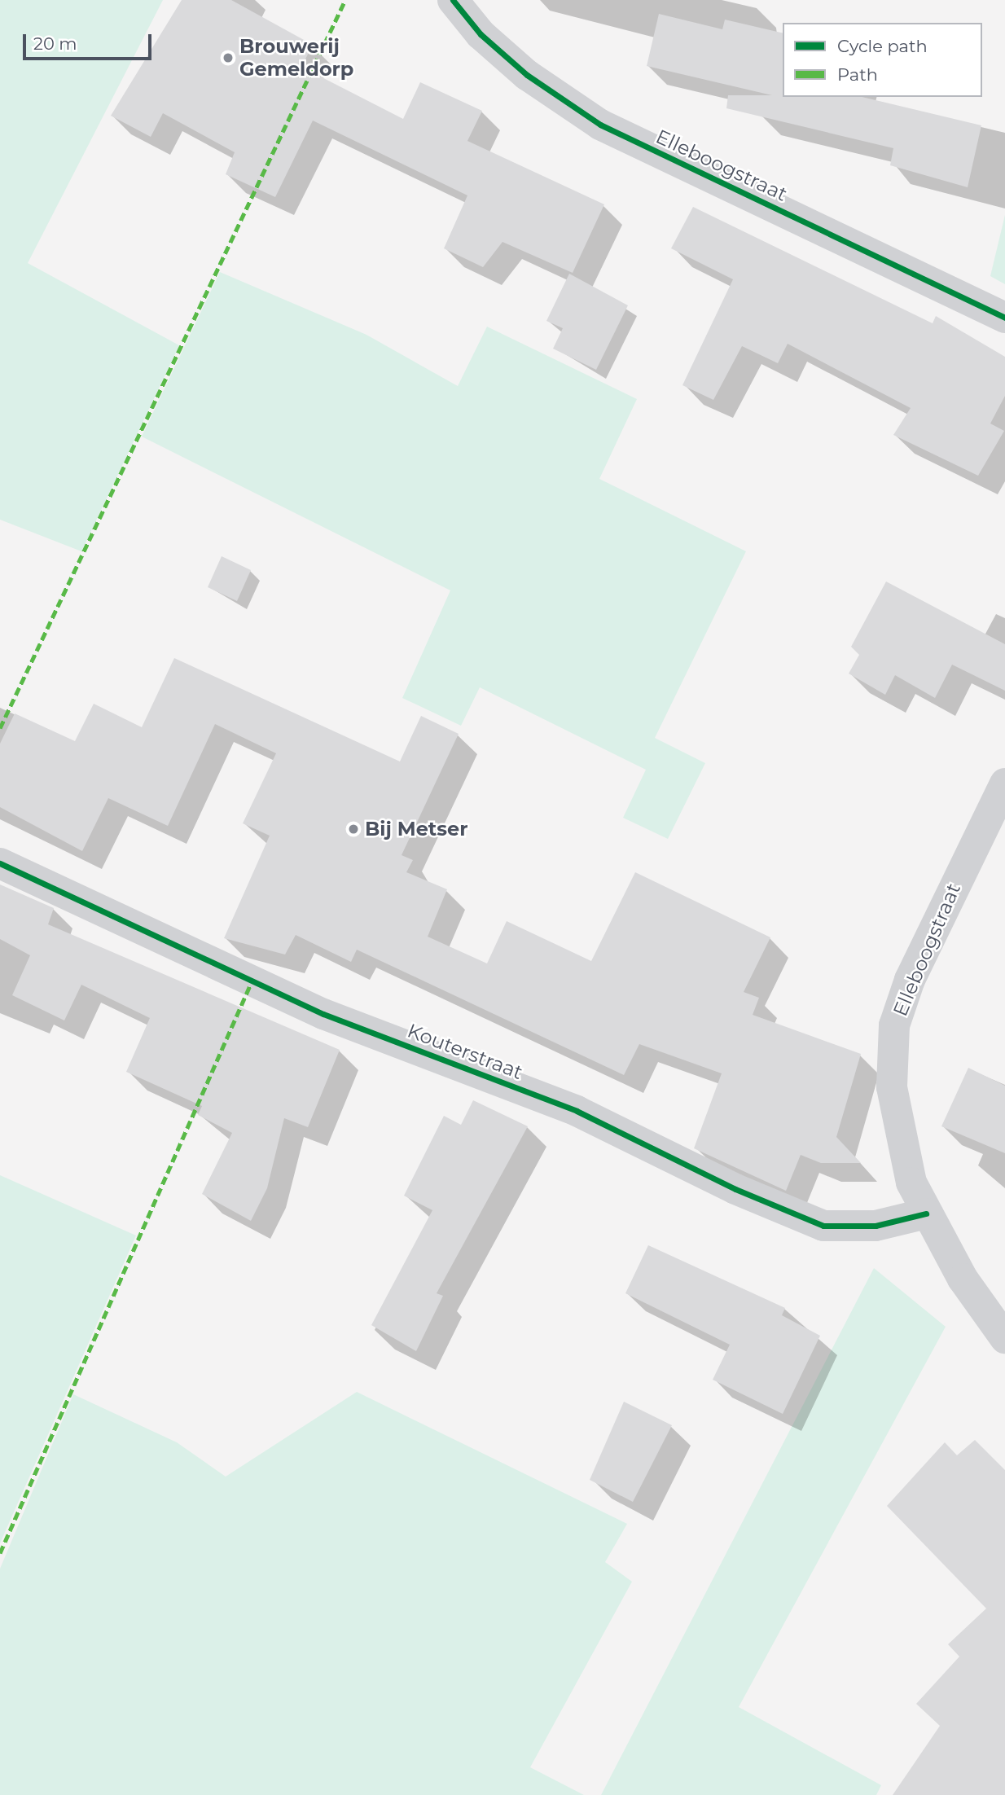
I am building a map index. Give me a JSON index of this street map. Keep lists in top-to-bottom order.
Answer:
{
  "streets": {
    "street": ["Elleboogstraat", "Kouterstraat"]
  },
  "crossings": [
    ["Elleboogstraat", "Kouterstraat"]
  ],
  "places": ["Brouwerij Gemeldorp", "Bij Metser"],
  "legend": ["Cycle path", "Path"],
  "scale_bar": "20 m"
}
